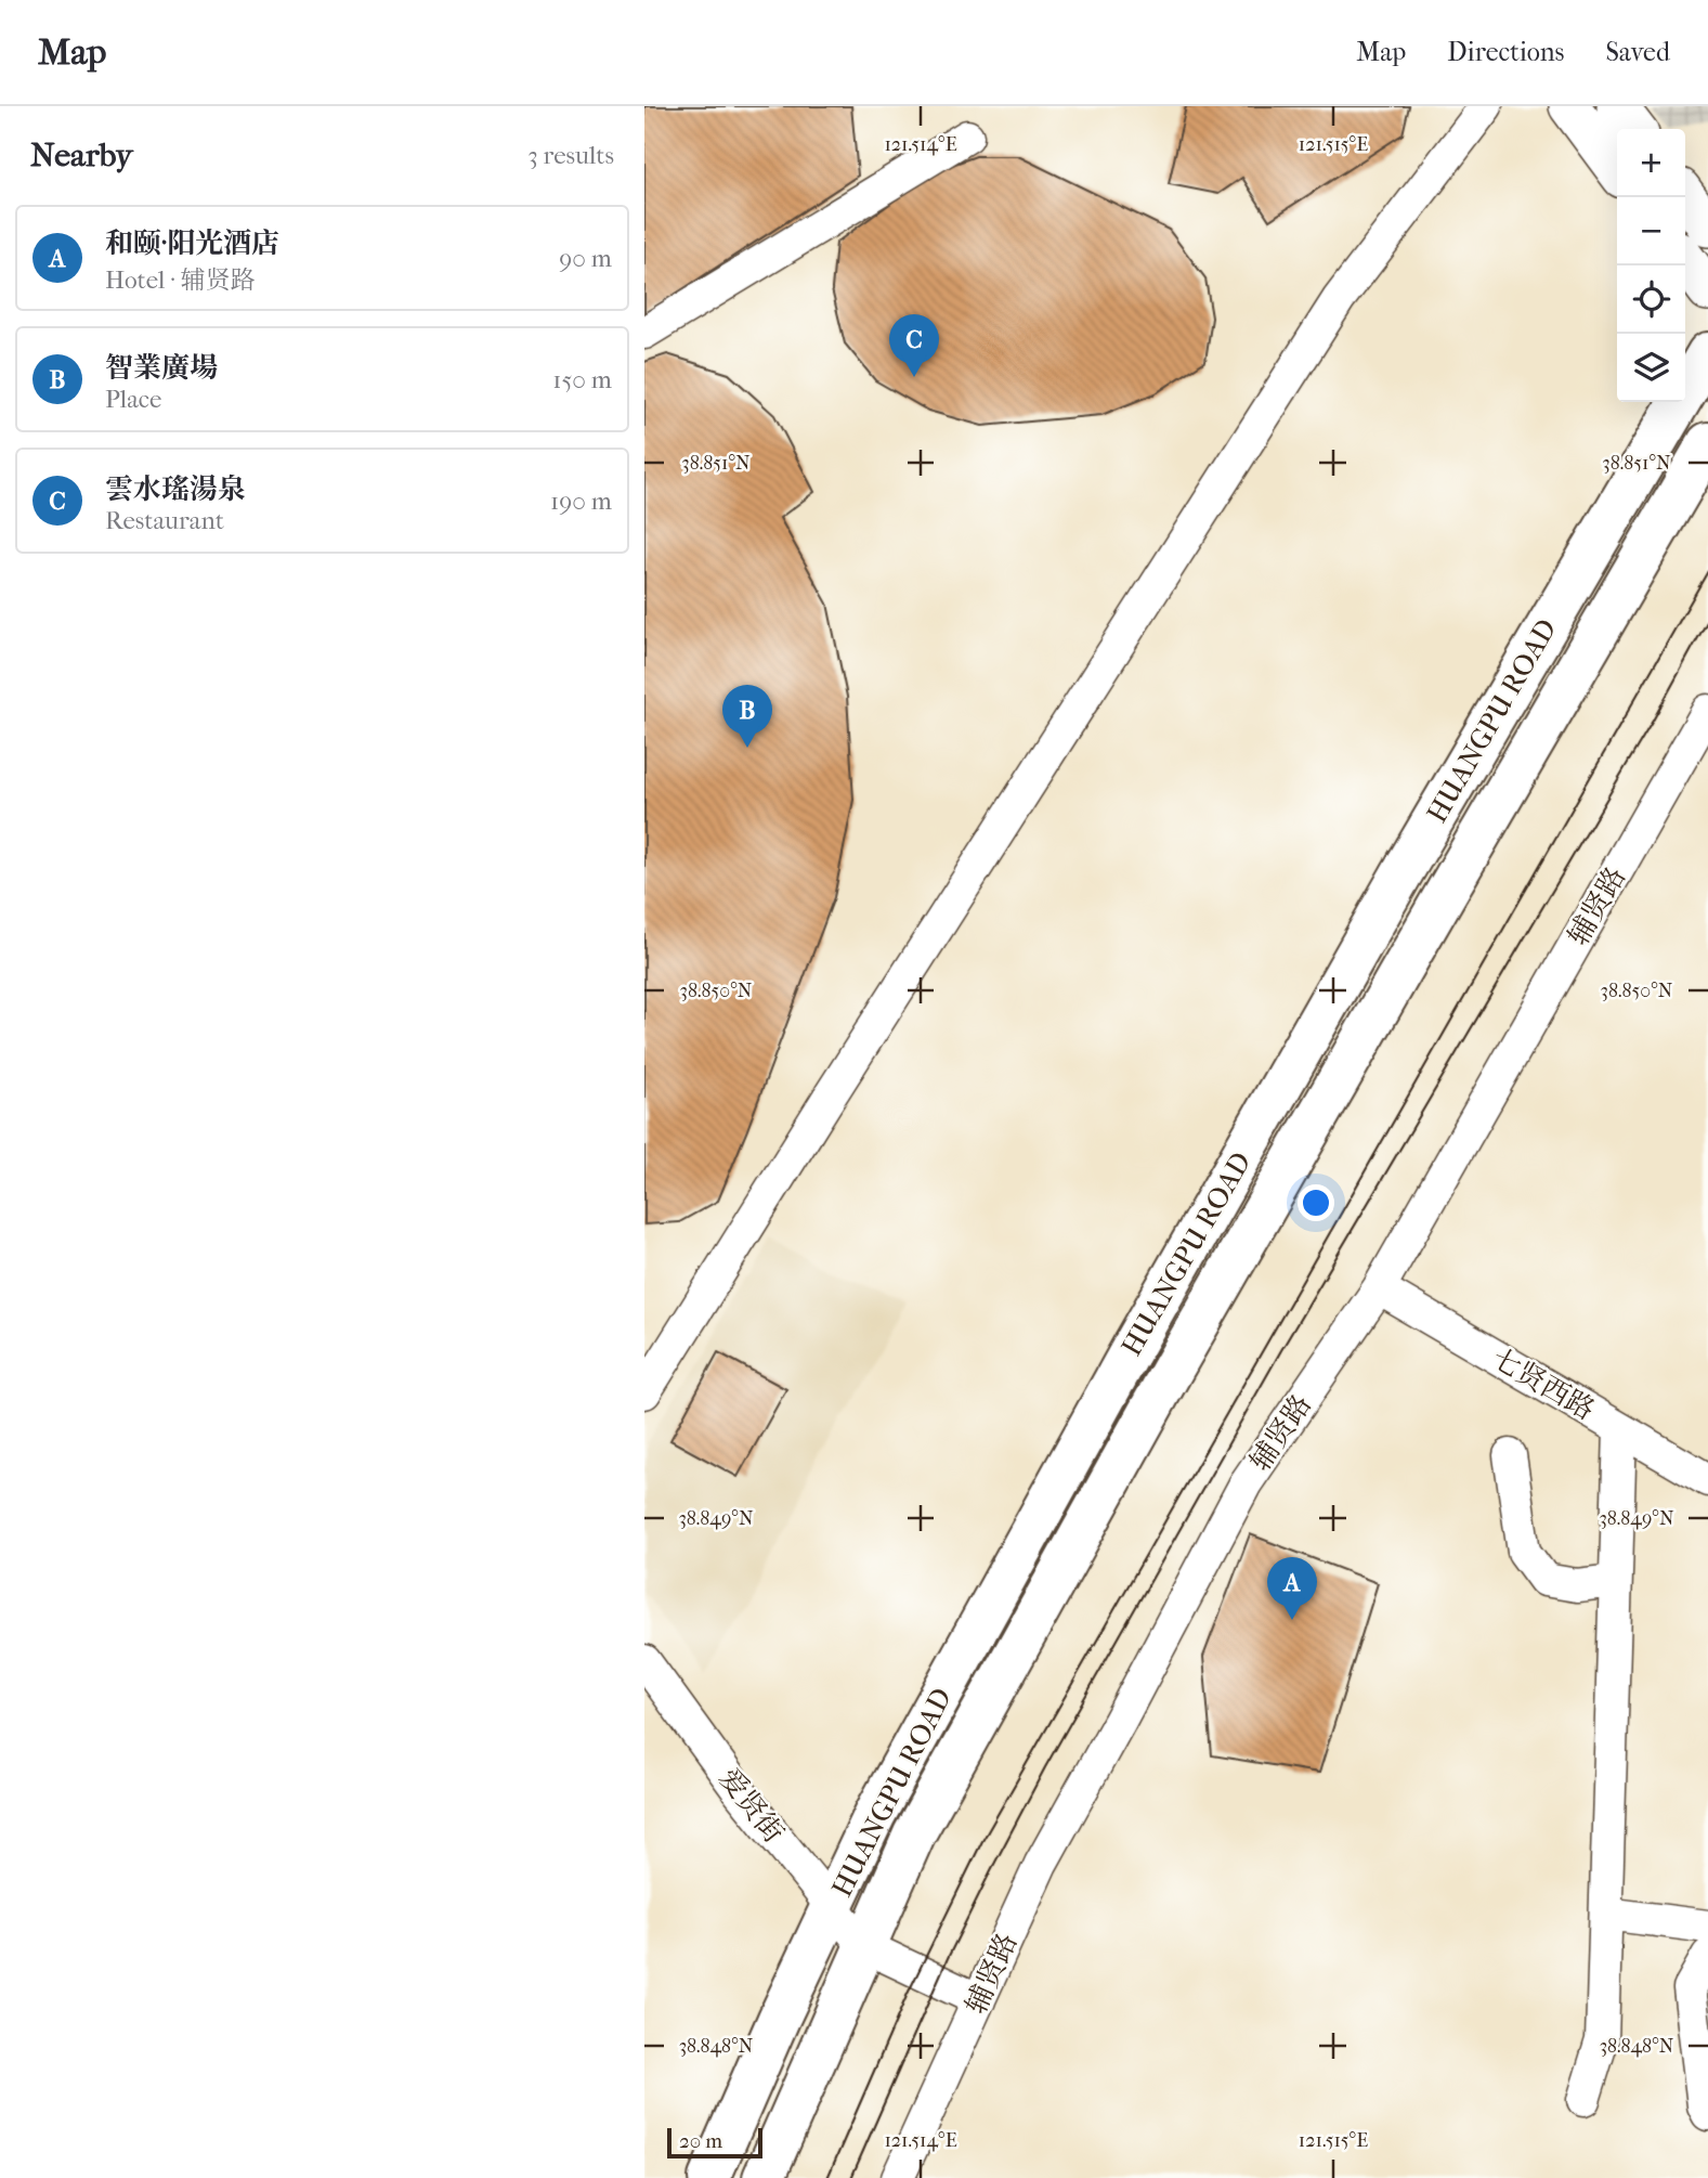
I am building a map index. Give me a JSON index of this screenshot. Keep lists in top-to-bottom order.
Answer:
{
  "streets": {
    "highway": ["HUANGPU ROAD"],
    "street": ["辅贤路", "七贤西路", "爱贤街"]
  },
  "crossings": [
    ["HUANGPU ROAD", "爱贤街"],
    ["辅贤路", "七贤西路"]
  ],
  "scale_bar": "20 m",
  "page": {
    "header": "Map",
    "nav": ["Map", "Directions", "Saved"],
    "heading": ["Nearby", "3 results"],
    "map_buttons": ["+", "−"],
    "list": [
      {
        "mark": "A",
        "name": "和颐·阳光酒店",
        "note": "Hotel · 辅贤路",
        "value": "90 m"
      },
      {
        "mark": "B",
        "name": "智業廣場",
        "note": "Place",
        "value": "150 m"
      },
      {
        "mark": "C",
        "name": "雲水瑤湯泉",
        "note": "Restaurant",
        "value": "190 m"
      }
    ],
    "pins": ["C", "B", "A"],
    "scale": "20 m"
  },
  "coordinates": [
    "121.514°E",
    "121.515°E",
    "38.851°N",
    "38.850°N",
    "38.849°N",
    "38.848°N"
  ]
}
